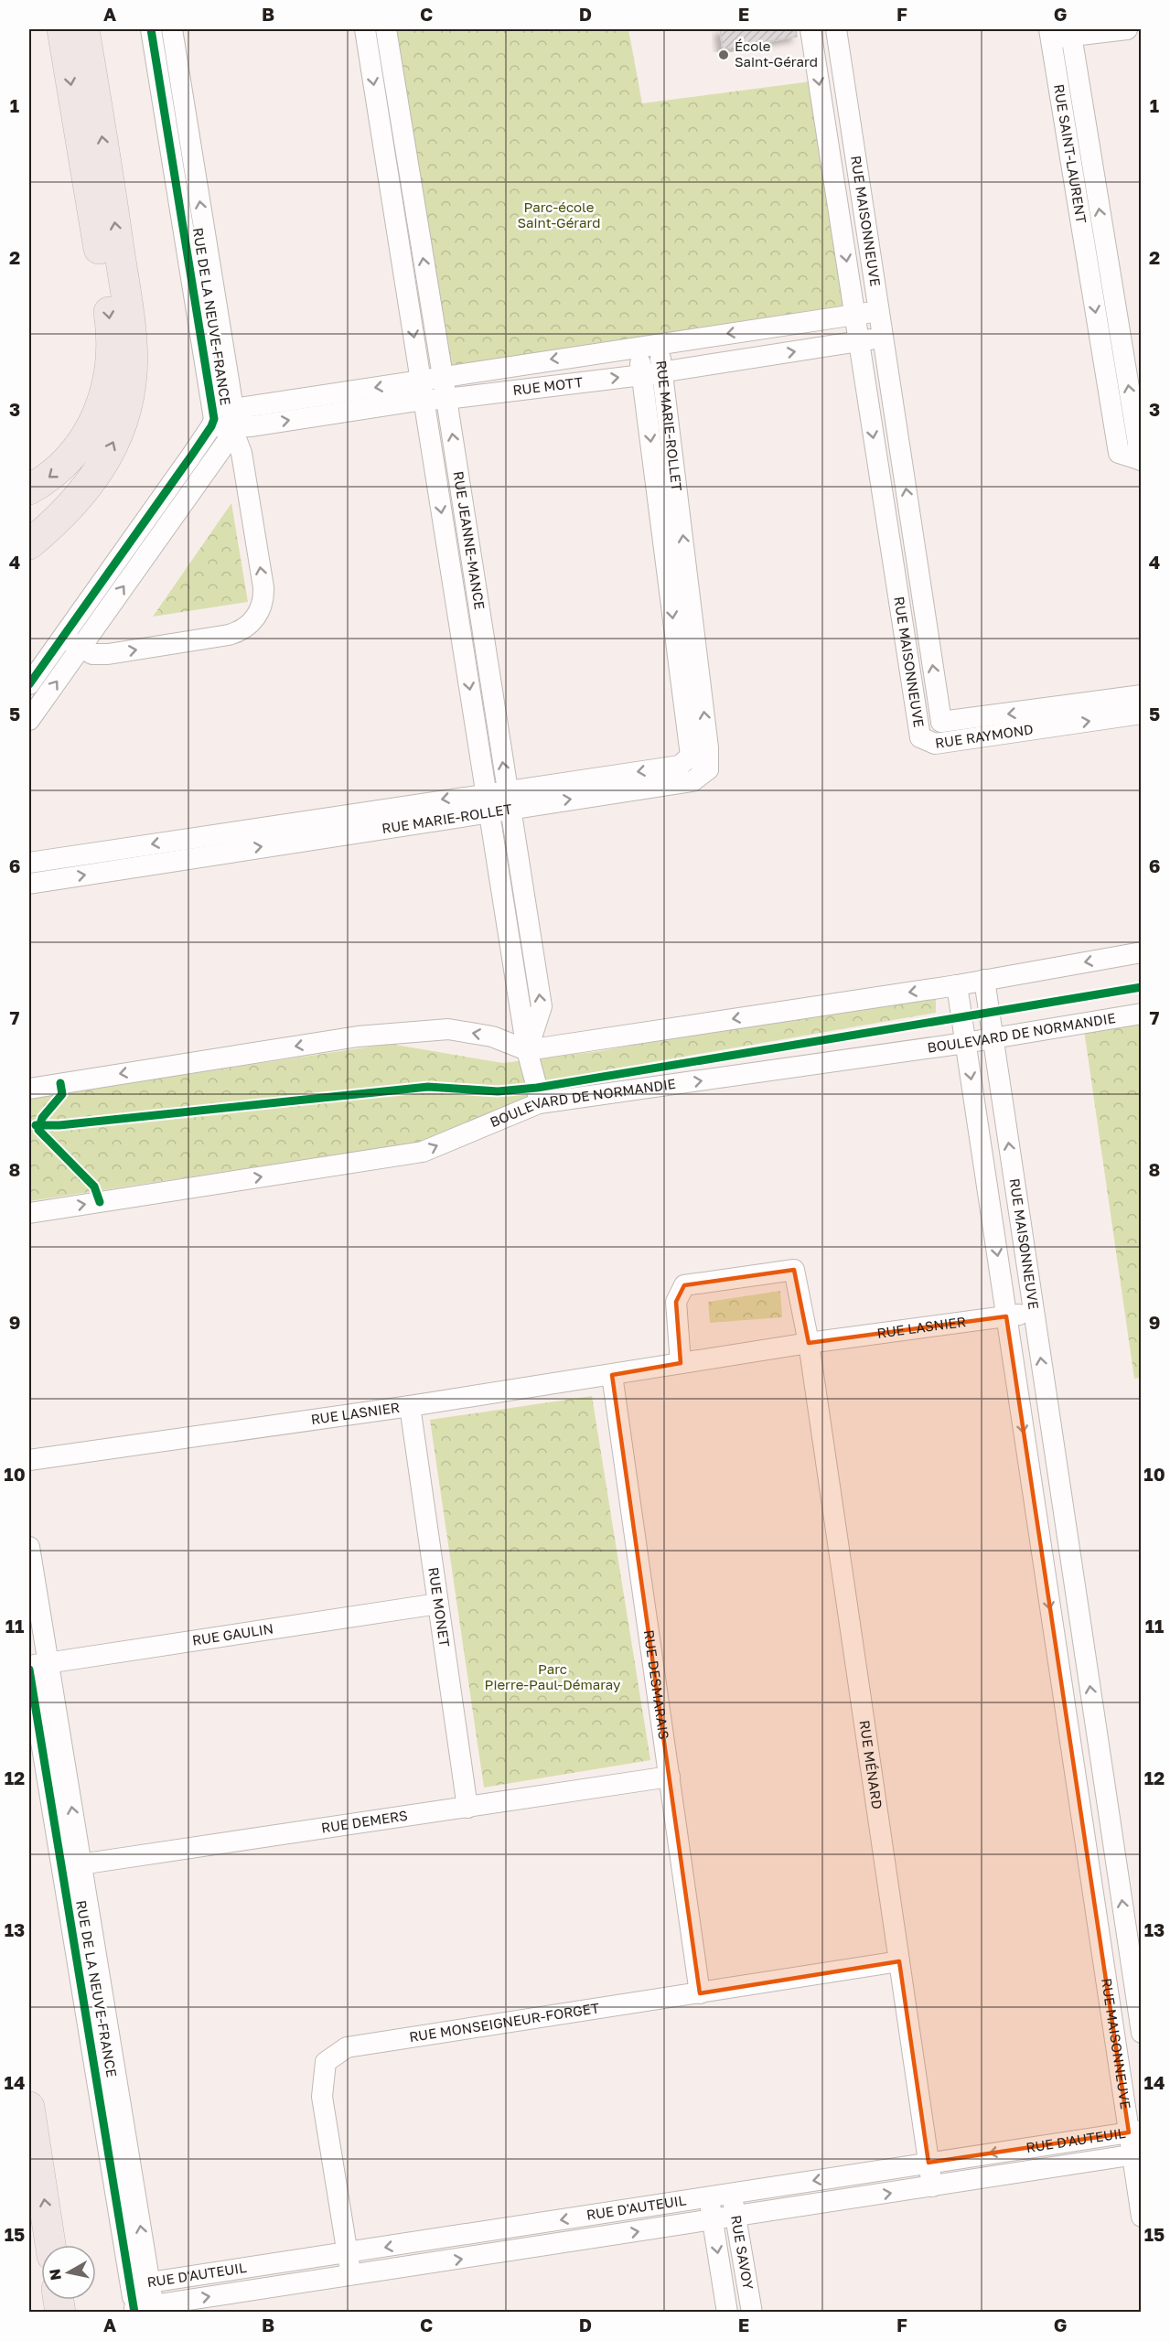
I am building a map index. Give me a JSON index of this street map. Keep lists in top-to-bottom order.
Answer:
{
  "streets": {
    "street": [
      "RUE SAINT-LAURENT",
      "RUE MAISONNEUVE",
      "RUE DE LA NEUVE-FRANCE",
      "RUE MOTT",
      "RUE MARIE-ROLLET",
      "RUE JEANNE-MANCE",
      "RUE RAYMOND",
      "BOULEVARD DE NORMANDIE",
      "RUE LASNIER",
      "RUE MONET",
      "RUE GAULIN",
      "RUE DESMARAIS",
      "RUE MÉNARD",
      "RUE DEMERS",
      "RUE MONSEIGNEUR-FORGET",
      "RUE D'AUTEUIL",
      "RUE SAVOY"
    ]
  },
  "crossings": [
    ["RUE MAISONNEUVE", "RUE MOTT"],
    ["RUE MAISONNEUVE", "RUE RAYMOND"],
    ["RUE MAISONNEUVE", "BOULEVARD DE NORMANDIE"],
    ["RUE MAISONNEUVE", "RUE LASNIER"],
    ["RUE MAISONNEUVE", "RUE D'AUTEUIL"],
    ["RUE DE LA NEUVE-FRANCE", "RUE MOTT"],
    ["RUE DE LA NEUVE-FRANCE", "RUE GAULIN"],
    ["RUE DE LA NEUVE-FRANCE", "RUE DEMERS"],
    ["RUE DE LA NEUVE-FRANCE", "RUE D'AUTEUIL"],
    ["RUE MOTT", "RUE MARIE-ROLLET"],
    ["RUE MOTT", "RUE JEANNE-MANCE"],
    ["RUE MARIE-ROLLET", "RUE JEANNE-MANCE"],
    ["RUE JEANNE-MANCE", "BOULEVARD DE NORMANDIE"],
    ["RUE LASNIER", "RUE MONET"],
    ["RUE LASNIER", "RUE DESMARAIS"],
    ["RUE LASNIER", "RUE MÉNARD"],
    ["RUE MONET", "RUE GAULIN"],
    ["RUE MONET", "RUE DEMERS"],
    ["RUE DESMARAIS", "RUE DEMERS"],
    ["RUE DESMARAIS", "RUE MONSEIGNEUR-FORGET"],
    ["RUE MÉNARD", "RUE MONSEIGNEUR-FORGET"],
    ["RUE MÉNARD", "RUE D'AUTEUIL"],
    ["RUE MONSEIGNEUR-FORGET", "RUE D'AUTEUIL"],
    ["RUE D'AUTEUIL", "RUE SAVOY"]
  ],
  "parks": ["Parc-école Saint-Gérard", "Parc Pierre-Paul-Démaray"],
  "places": ["École Saint-Gérard"],
  "north": "left",
  "grid": {
    "columns": [
      "A",
      "B",
      "C",
      "D",
      "E",
      "F",
      "G"
    ],
    "rows": [
      "1",
      "2",
      "3",
      "4",
      "5",
      "6",
      "7",
      "8",
      "9",
      "10",
      "11",
      "12",
      "13",
      "14",
      "15"
    ]
  }
}
